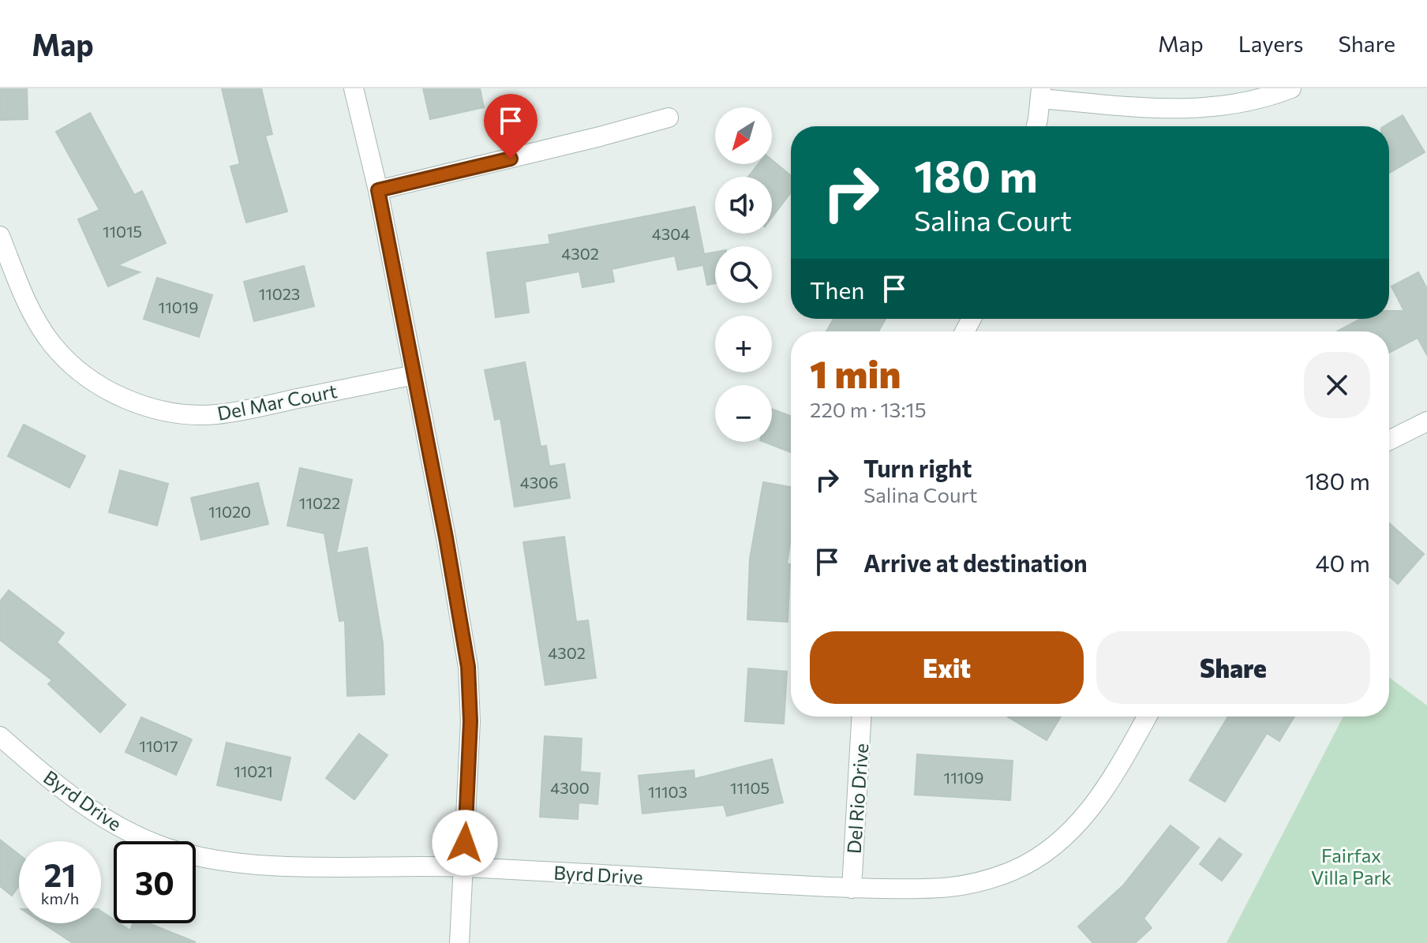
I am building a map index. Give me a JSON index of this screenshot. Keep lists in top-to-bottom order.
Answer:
{
  "streets": {
    "street": ["Del Mar Court", "Del Rio Drive", "Byrd Drive"]
  },
  "crossings": [
    ["Del Rio Drive", "Byrd Drive"]
  ],
  "parks": ["Fairfax Villa Park"],
  "house_numbers": [
    "11015",
    "4304",
    "4302",
    "11023",
    "11019",
    "4306",
    "11022",
    "11020",
    "4302",
    "11017",
    "11021",
    "11109",
    "4300",
    "11105",
    "11103"
  ],
  "north": "bottom left",
  "page": {
    "header": "Map",
    "nav": ["Map", "Layers", "Share"],
    "map_buttons": ["+", "−"],
    "turn": ["180 m", "Salina Court"],
    "then": "Then",
    "heading": ["1 min", "220 m · 13:15"],
    "list": [
      {
        "name": "Turn right",
        "note": "Salina Court",
        "value": "180 m"
      },
      {
        "name": "Arrive at destination",
        "value": "40 m"
      }
    ],
    "buttons": ["Exit", "Share"],
    "speed": "21 km/h",
    "limit": "30"
  }
}
